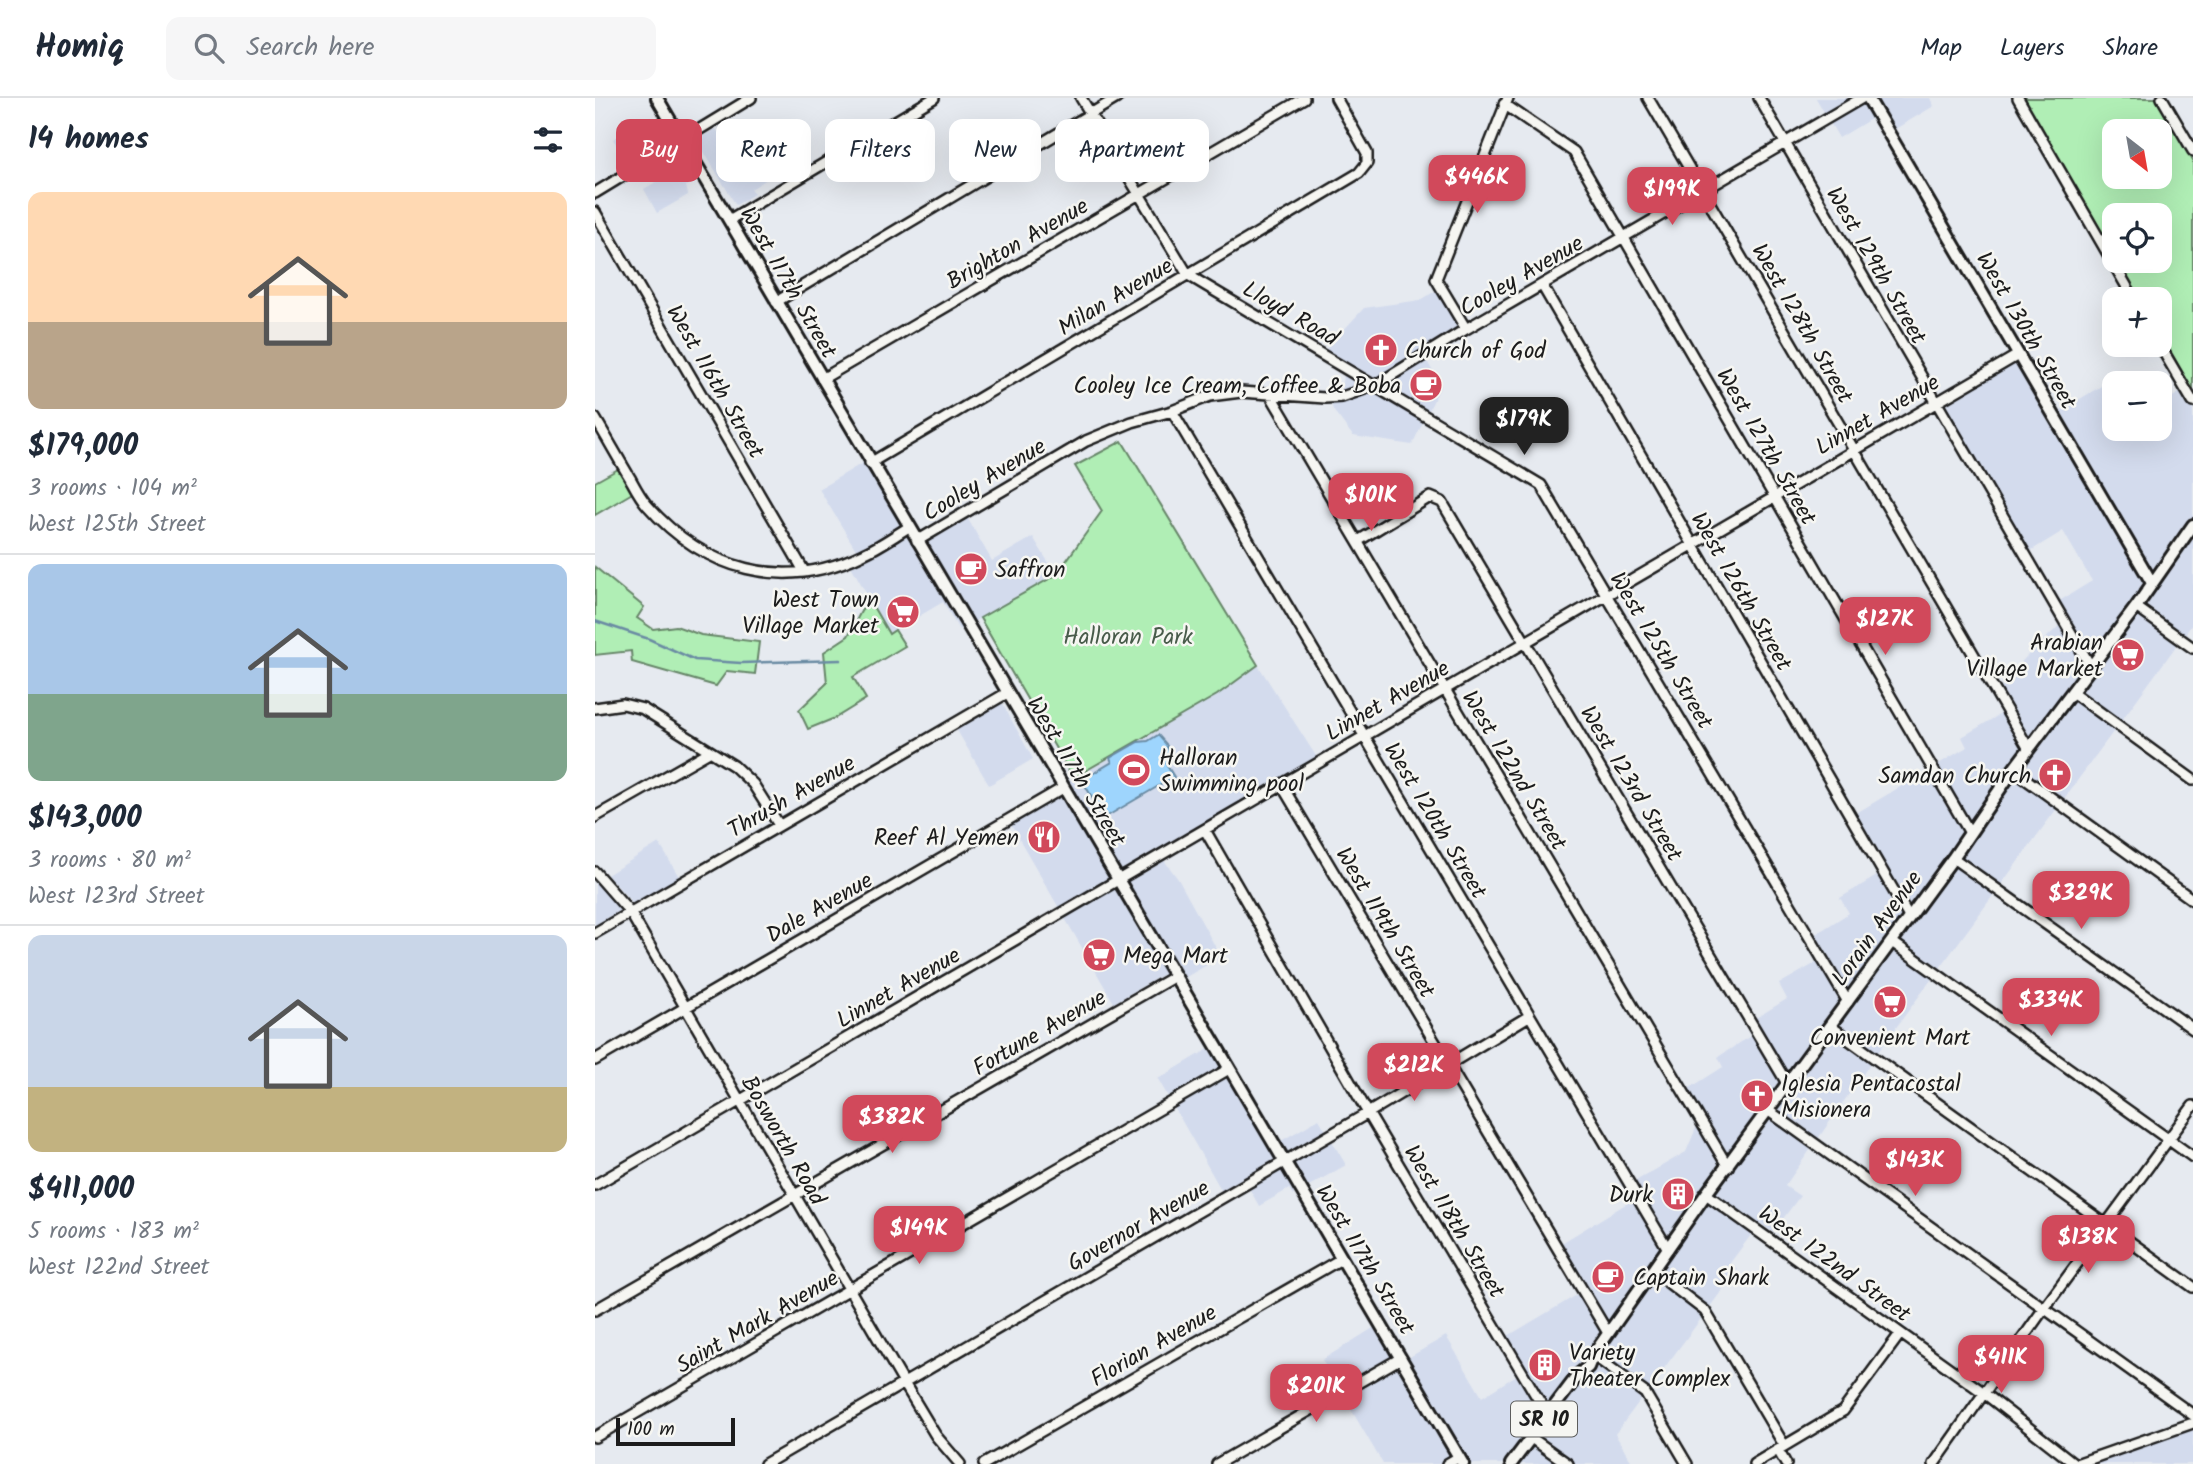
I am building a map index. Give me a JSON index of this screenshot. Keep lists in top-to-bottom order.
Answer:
{
  "streets": {
    "main road": [
      "West 117th Street",
      "West 130th Street",
      "Lorain Avenue",
      "SR 10"
    ],
    "street": [
      "Brighton Avenue",
      "West 129th Street",
      "Cooley Avenue",
      "Milan Avenue",
      "Lloyd Road",
      "West 128th Street",
      "West 116th Street",
      "Linnet Avenue",
      "West 127th Street",
      "West 126th Street",
      "West 125th Street",
      "West 122nd Street",
      "West 123rd Street",
      "Thrush Avenue",
      "West 120th Street",
      "Dale Avenue",
      "West 119th Street",
      "Fortune Avenue",
      "Bosworth Road",
      "West 118th Street",
      "Governor Avenue",
      "Saint Mark Avenue",
      "Florian Avenue"
    ]
  },
  "crossings": [
    ["Brighton Avenue", "West 117th Street"],
    ["West 129th Street", "Cooley Avenue"],
    ["West 129th Street", "Linnet Avenue"],
    ["West 129th Street", "Lorain Avenue"],
    ["Cooley Avenue", "West 117th Street"],
    ["Cooley Avenue", "Lloyd Road"],
    ["Cooley Avenue", "West 128th Street"],
    ["Cooley Avenue", "West 127th Street"],
    ["Cooley Avenue", "West 126th Street"],
    ["Cooley Avenue", "West 125th Street"],
    ["Cooley Avenue", "West 122nd Street"],
    ["Cooley Avenue", "West 120th Street"],
    ["West 117th Street", "Milan Avenue"],
    ["West 117th Street", "Linnet Avenue"],
    ["West 117th Street", "Thrush Avenue"],
    ["West 117th Street", "Dale Avenue"],
    ["West 117th Street", "Fortune Avenue"],
    ["West 117th Street", "Governor Avenue"],
    ["West 117th Street", "Saint Mark Avenue"],
    ["West 117th Street", "Florian Avenue"],
    ["Milan Avenue", "Lloyd Road"],
    ["Lloyd Road", "West 125th Street"],
    ["West 128th Street", "Linnet Avenue"],
    ["West 128th Street", "Lorain Avenue"],
    ["West 130th Street", "Linnet Avenue"],
    ["West 130th Street", "Lorain Avenue"],
    ["Linnet Avenue", "West 127th Street"],
    ["Linnet Avenue", "West 126th Street"],
    ["Linnet Avenue", "West 125th Street"],
    ["Linnet Avenue", "West 122nd Street"],
    ["Linnet Avenue", "West 123rd Street"],
    ["Linnet Avenue", "West 120th Street"],
    ["Linnet Avenue", "West 119th Street"],
    ["Linnet Avenue", "Bosworth Road"],
    ["Linnet Avenue", "West 118th Street"],
    ["West 127th Street", "Lorain Avenue"],
    ["West 126th Street", "Lorain Avenue"],
    ["West 125th Street", "Lorain Avenue"],
    ["West 122nd Street", "West 123rd Street"],
    ["West 122nd Street", "Lorain Avenue"],
    ["West 123rd Street", "Lorain Avenue"],
    ["Thrush Avenue", "Bosworth Road"],
    ["West 120th Street", "Lorain Avenue"],
    ["West 120th Street", "Governor Avenue"],
    ["Dale Avenue", "Bosworth Road"],
    ["West 119th Street", "Lorain Avenue"],
    ["West 119th Street", "Governor Avenue"],
    ["Lorain Avenue", "West 118th Street"],
    ["Fortune Avenue", "Bosworth Road"],
    ["Bosworth Road", "Governor Avenue"],
    ["Bosworth Road", "Saint Mark Avenue"],
    ["West 118th Street", "Governor Avenue"]
  ],
  "parks": ["Halloran Park"],
  "places": {
    "church": ["Church of God", "Samdan Church", "Iglesia Pentacostal Misionera"],
    "cafe": ["Cooley Ice Cream, Coffee & Boba", "Saffron", "Captain Shark"],
    "supermarket": [
      "West Town Village Market",
      "Arabian Village Market",
      "Mega Mart",
      "Convenient Mart"
    ],
    "sports": ["Halloran Swimming pool"],
    "restaurant": ["Reef Al Yemen"],
    "building": ["Durk", "Variety Theater Complex"]
  },
  "scale_bar": "100 m",
  "north": "bottom right",
  "page": {
    "header": "Homiq",
    "search": "Search here",
    "nav": ["Map", "Layers", "Share"],
    "heading": "14 homes",
    "map_buttons": ["+", "−"],
    "chip": [
      "Buy",
      "Rent",
      "Filters",
      "New",
      "Apartment"
    ],
    "price": [
      "$446K",
      "$199K",
      "$179K",
      "$101K",
      "$127K",
      "$329K",
      "$334K",
      "$212K",
      "$382K",
      "$143K",
      "$149K",
      "$138K",
      "$411K",
      "$201K"
    ],
    "list": [
      {
        "name": "$179,000",
        "note": "3 rooms · 104 m² · West 125th Street"
      },
      {
        "name": "$143,000",
        "note": "3 rooms · 80 m² · West 123rd Street"
      },
      {
        "name": "$411,000",
        "note": "5 rooms · 183 m² · West 122nd Street"
      }
    ],
    "scale": "100 m"
  }
}
